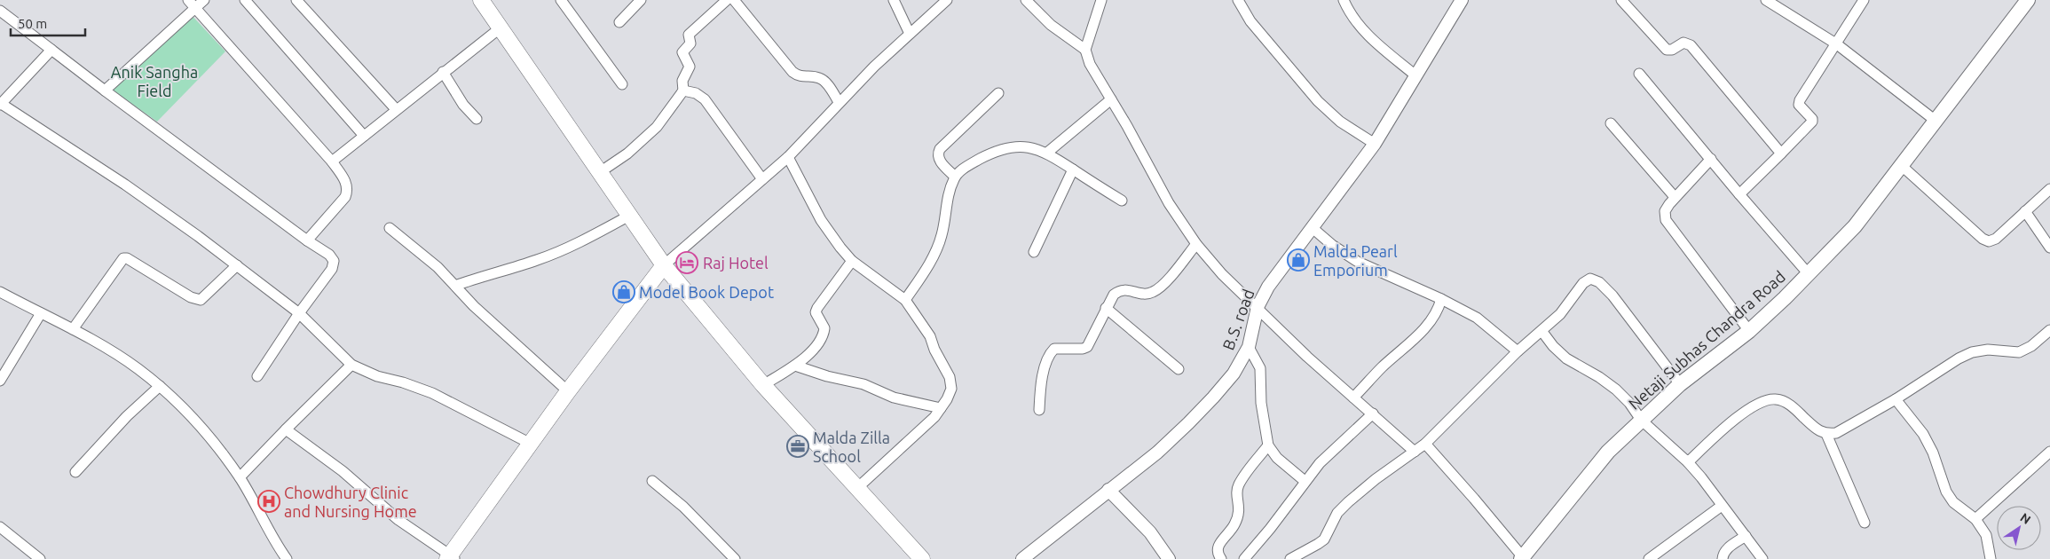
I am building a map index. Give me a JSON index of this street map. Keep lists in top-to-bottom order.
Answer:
{
  "streets": {
    "main road": ["Netaji Subhas Chandra Road"],
    "street": ["B.S. road"]
  },
  "parks": ["Anik Sangha Field"],
  "places": {
    "shop": ["Malda Pearl Emporium", "Model Book Depot"],
    "hotel": ["Raj Hotel"],
    "office": ["Malda Zilla School"],
    "hospital": ["Chowdhury Clinic and Nursing Home"]
  },
  "scale_bar": "50 m",
  "north": "top right"
}
